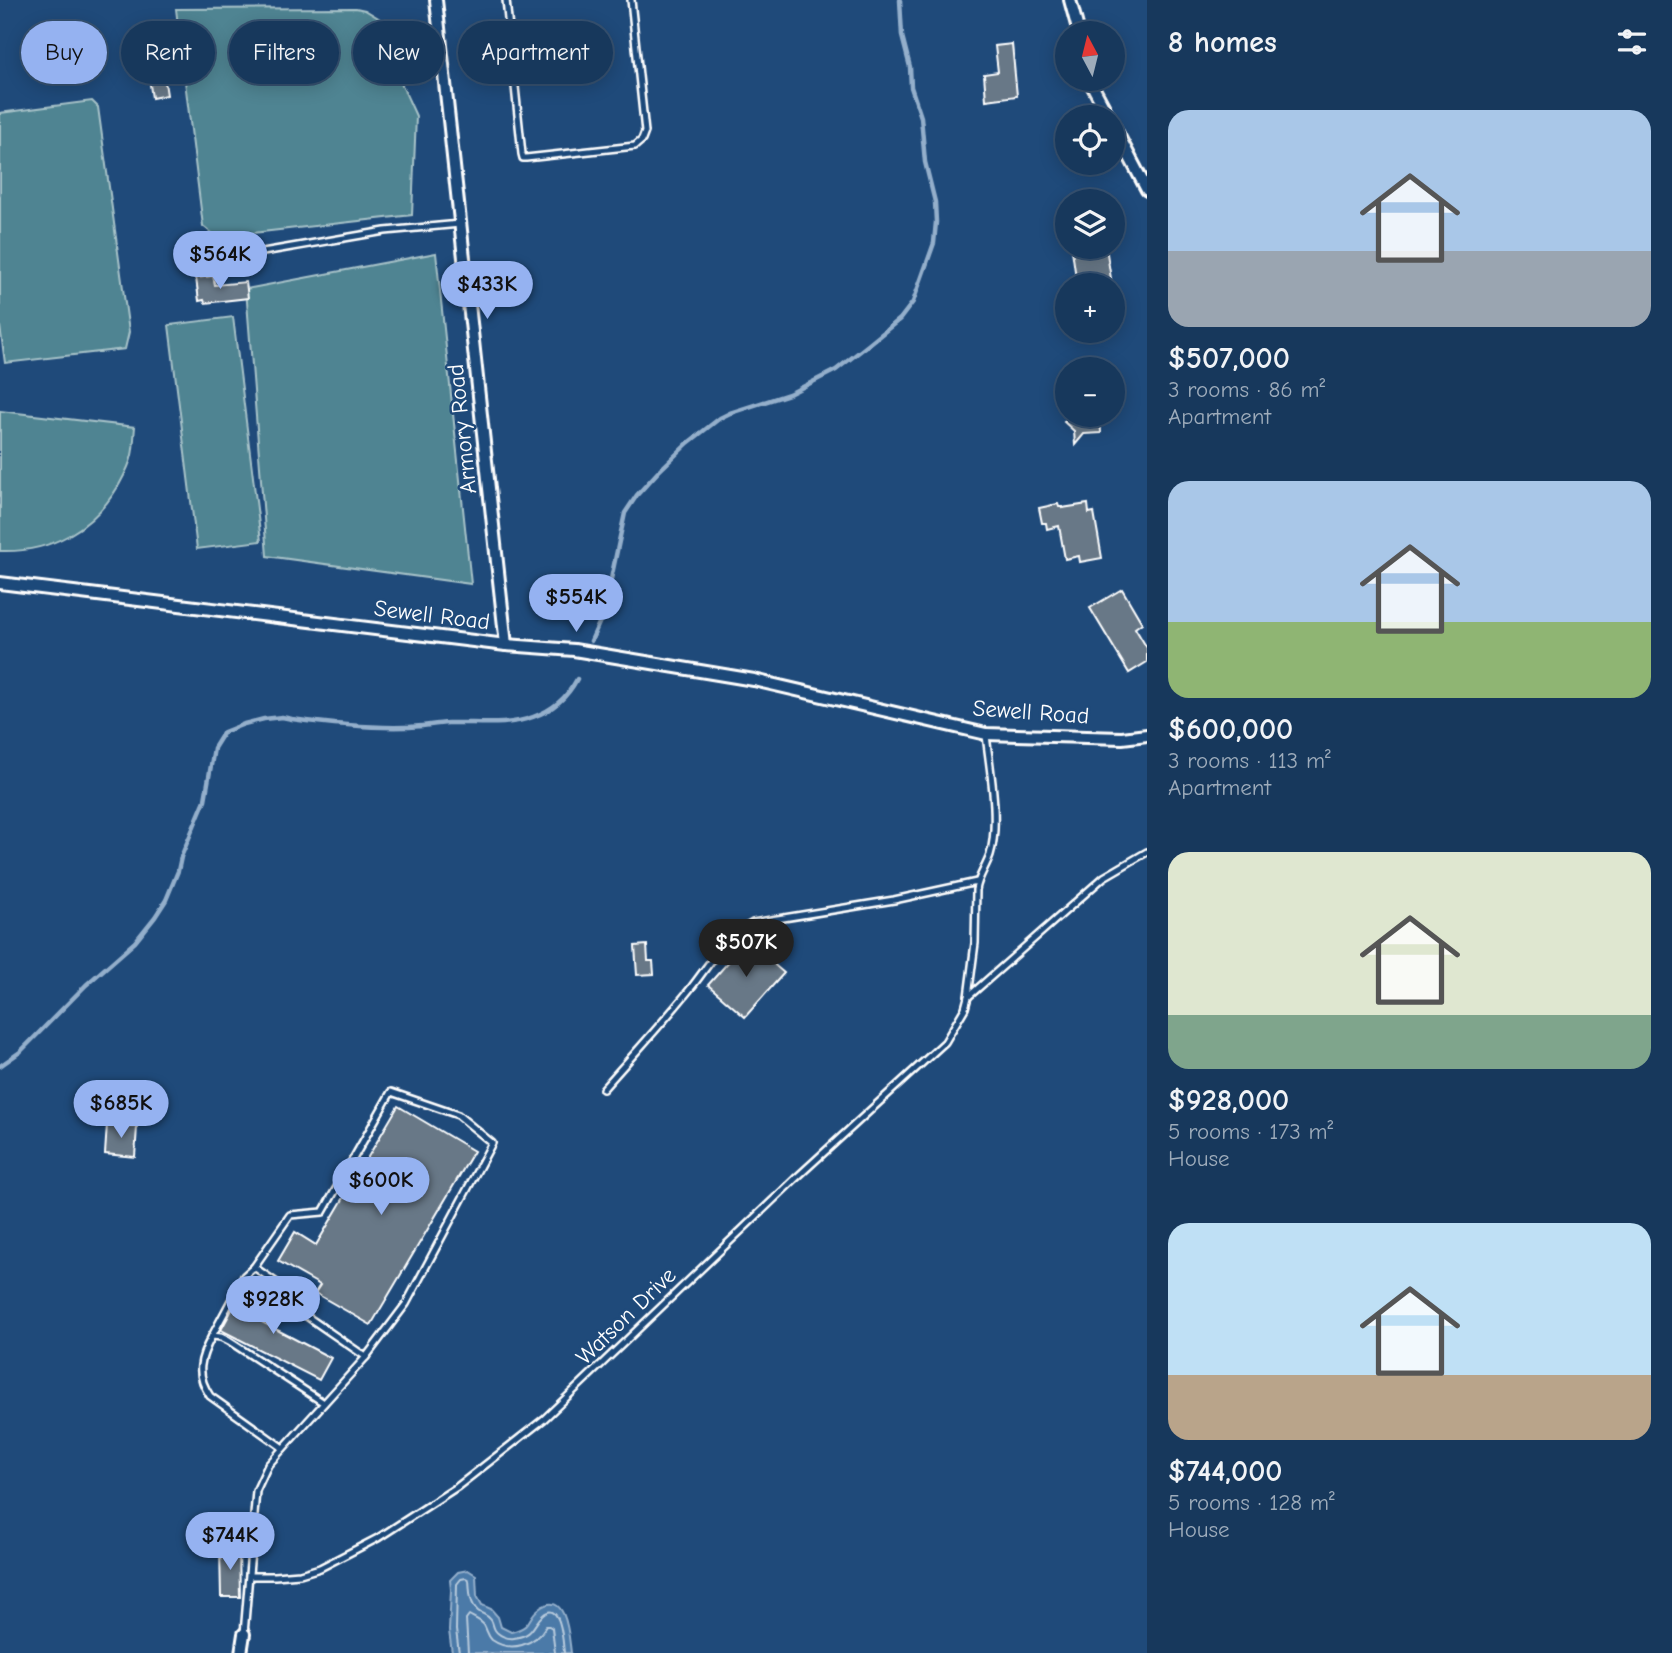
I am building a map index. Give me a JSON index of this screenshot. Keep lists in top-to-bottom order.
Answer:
{
  "streets": {
    "street": ["Armory Road", "Sewell Road"],
    "lane": ["Watson Drive"]
  },
  "crossings": [
    ["Armory Road", "Sewell Road"]
  ],
  "north": "top",
  "page": {
    "heading": "8 homes",
    "map_buttons": ["+", "−"],
    "chip": [
      "Buy",
      "Rent",
      "Filters",
      "New",
      "Apartment"
    ],
    "list": [
      {
        "name": "$507,000",
        "note": "3 rooms · 86 m² · Apartment"
      },
      {
        "name": "$600,000",
        "note": "3 rooms · 113 m² · Apartment"
      },
      {
        "name": "$928,000",
        "note": "5 rooms · 173 m² · House"
      },
      {
        "name": "$744,000",
        "note": "5 rooms · 128 m² · House"
      }
    ],
    "price": [
      "$564K",
      "$433K",
      "$554K",
      "$507K",
      "$685K",
      "$600K",
      "$928K",
      "$744K"
    ]
  }
}
